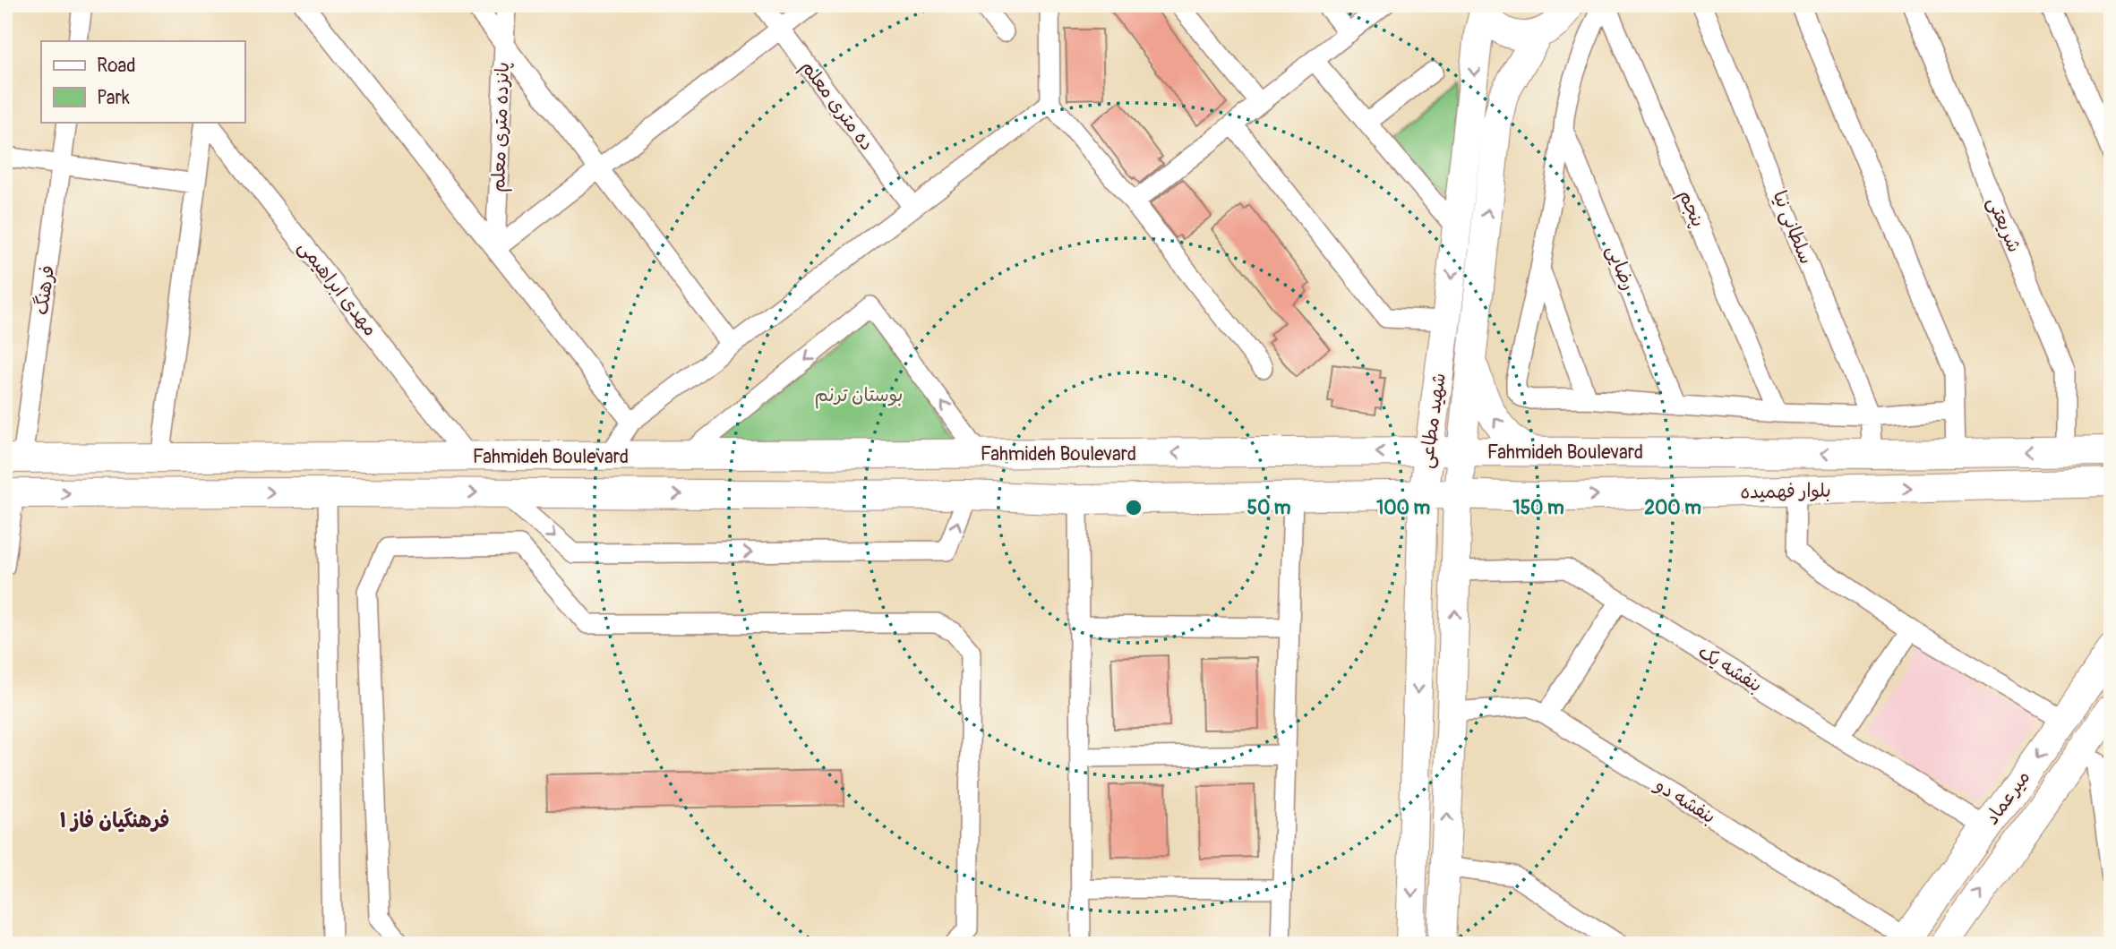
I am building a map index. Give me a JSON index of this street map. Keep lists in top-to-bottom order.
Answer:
{
  "streets": {
    "street": [
      "ده متری معلم",
      "پانزده متری معلم",
      "پنجم",
      "شریعتی",
      "سلطانی نیا",
      "رضایی",
      "مهدی ابراهیمی",
      "فرهنگ",
      "شهید مطاعی",
      "Fahmideh Boulevard",
      "بلوار فهمیده",
      "بنفشه یک",
      "میرعماد",
      "بنفشه دو"
    ]
  },
  "crossings": [
    ["شریعتی", "Fahmideh Boulevard"],
    ["سلطانی نیا", "Fahmideh Boulevard"],
    ["مهدی ابراهیمی", "Fahmideh Boulevard"],
    ["فرهنگ", "Fahmideh Boulevard"],
    ["شهید مطاعی", "Fahmideh Boulevard"],
    ["شهید مطاعی", "بلوار فهمیده"],
    ["شهید مطاعی", "بنفشه یک"],
    ["شهید مطاعی", "بنفشه دو"],
    ["Fahmideh Boulevard", "بلوار فهمیده"],
    ["بنفشه یک", "میرعماد"],
    ["میرعماد", "بنفشه دو"]
  ],
  "districts": ["فرهنگیان فاز ۱"],
  "parks": ["بوستان ترنم"],
  "legend": ["Road", "Park"],
  "rings": [
    "50 m",
    "100 m",
    "150 m",
    "200 m"
  ]
}
